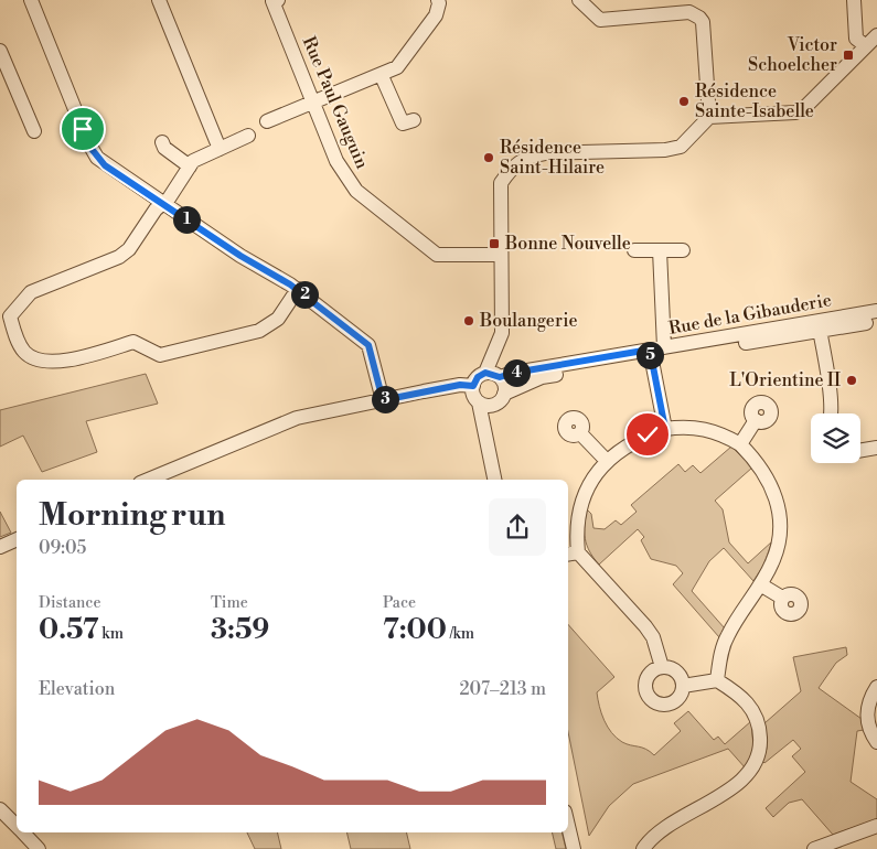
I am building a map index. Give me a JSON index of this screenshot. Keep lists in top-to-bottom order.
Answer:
{
  "streets": {
    "street": ["Rue Paul Gauguin", "Rue de la Gibauderie"]
  },
  "places": {
    "transit": ["Victor Schoelcher", "Bonne Nouvelle"],
    "other": [
      "Résidence Sainte-Isabelle",
      "Résidence Saint-Hilaire",
      "Boulangerie",
      "L'Orientine II"
    ]
  },
  "page": {
    "pins": [
      "1",
      "2",
      "5",
      "4",
      "3"
    ],
    "heading": ["Morning run", "09:05"],
    "stats": [
      ["Distance", "0.57 km"],
      ["Time", "3:59"],
      ["Pace", "7:00 /km"]
    ],
    "chart": ["Elevation", "207–213 m"]
  }
}
